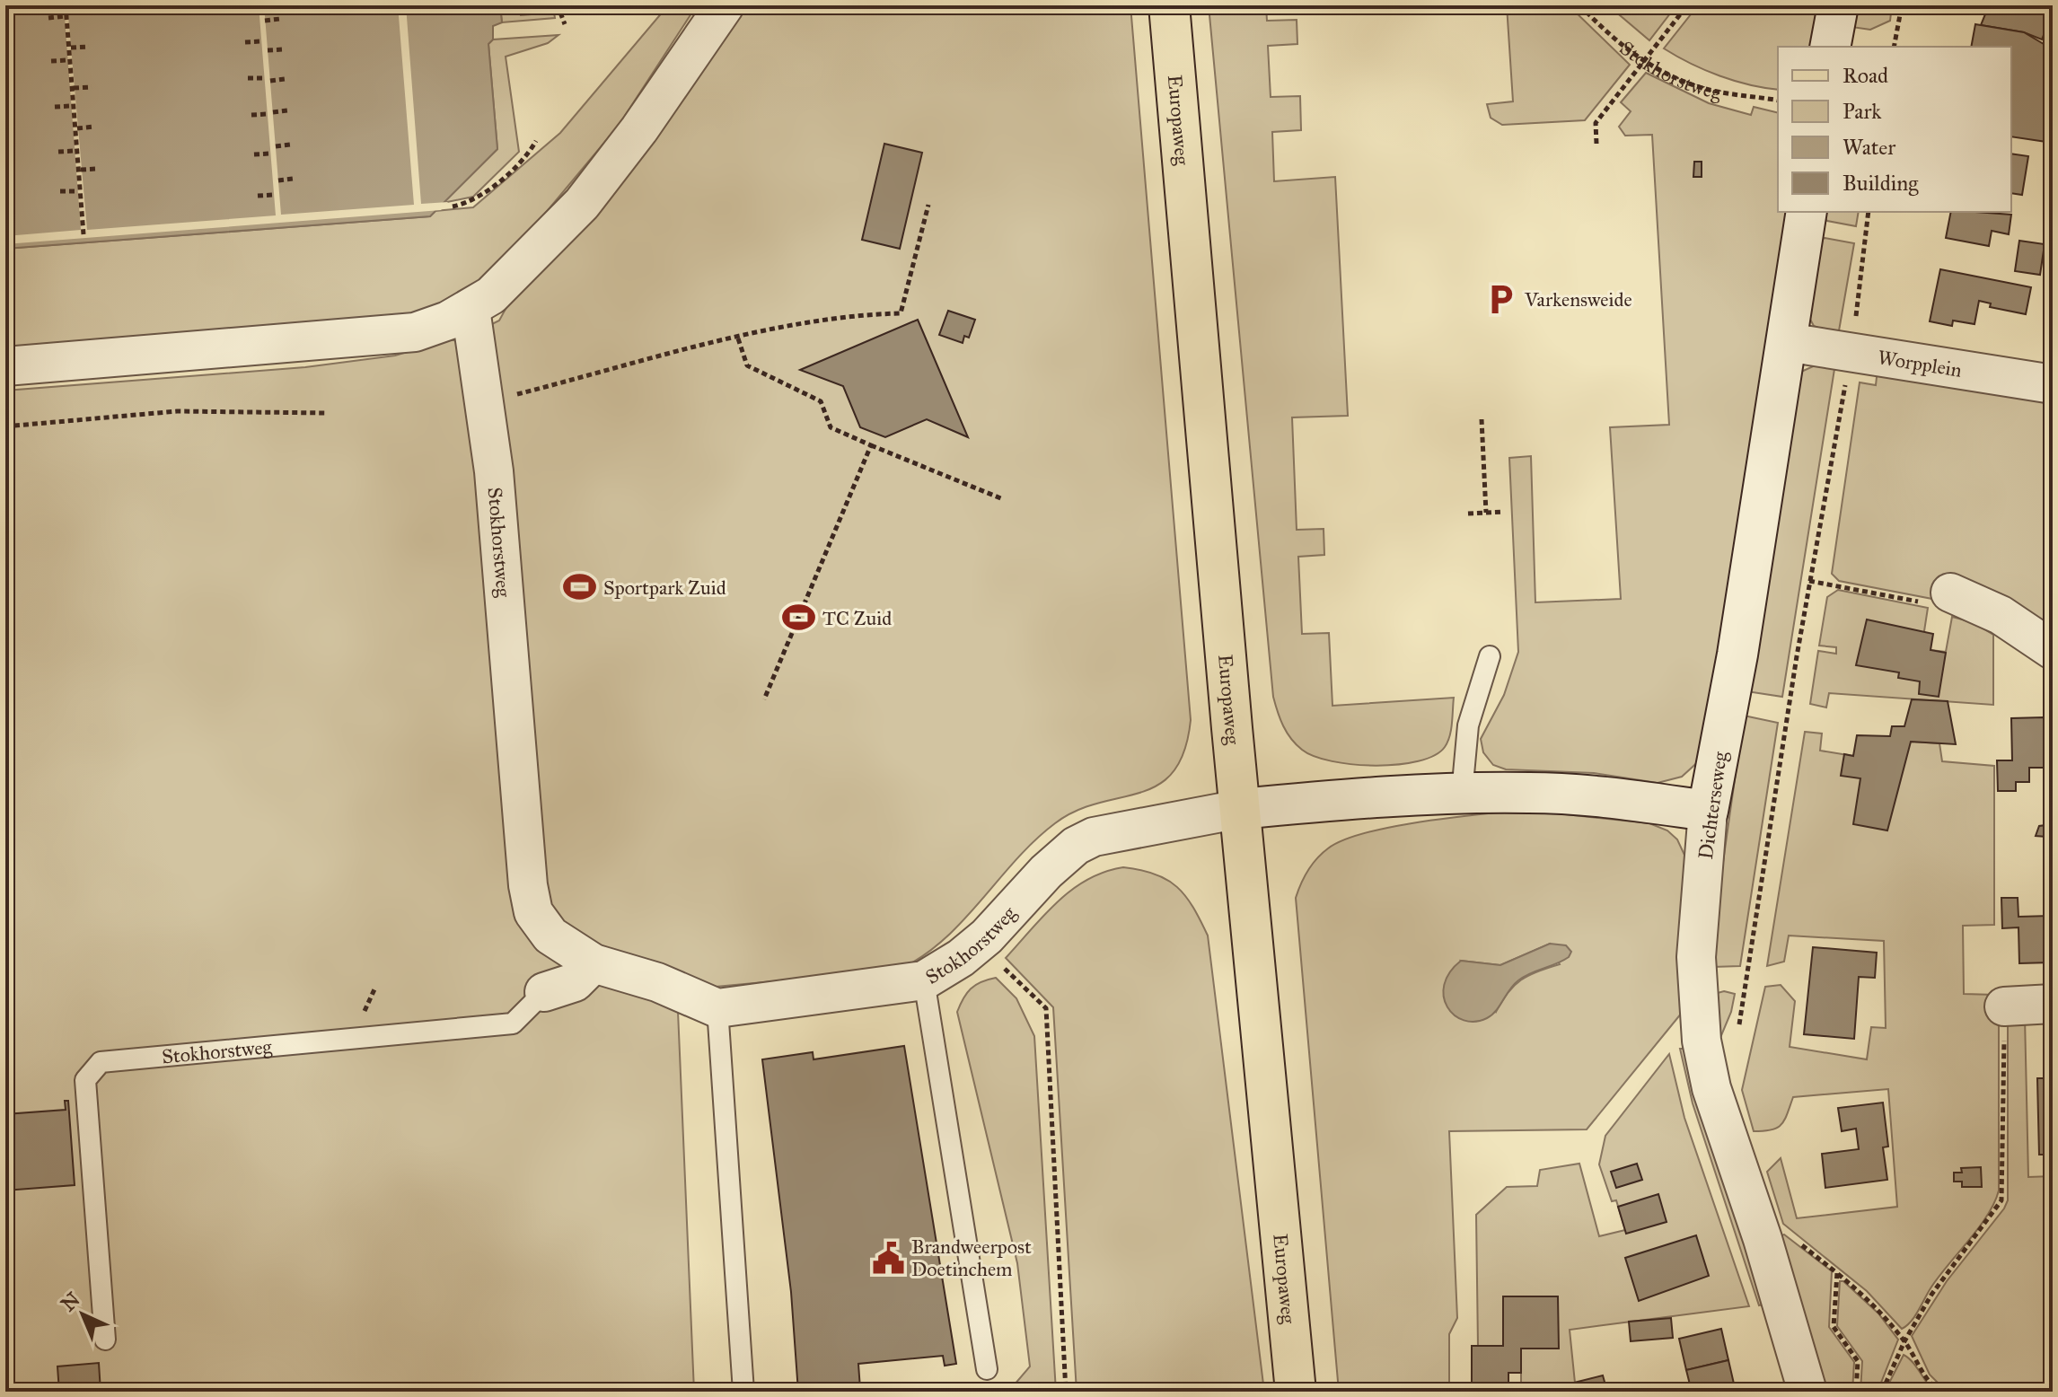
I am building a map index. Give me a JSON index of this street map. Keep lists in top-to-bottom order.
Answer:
{
  "streets": {
    "main road": ["Europaweg"],
    "street": ["Stokhorstweg", "Worpplein", "Dichterseweg"]
  },
  "crossings": [
    ["Stokhorstweg", "Europaweg"],
    ["Worpplein", "Dichterseweg"]
  ],
  "places": {
    "parking": ["Varkensweide"],
    "sports": ["Sportpark Zuid", "TC Zuid"],
    "public building": ["Brandweerpost Doetinchem"]
  },
  "legend": [
    "Road",
    "Park",
    "Water",
    "Building"
  ],
  "north": "top left"
}
